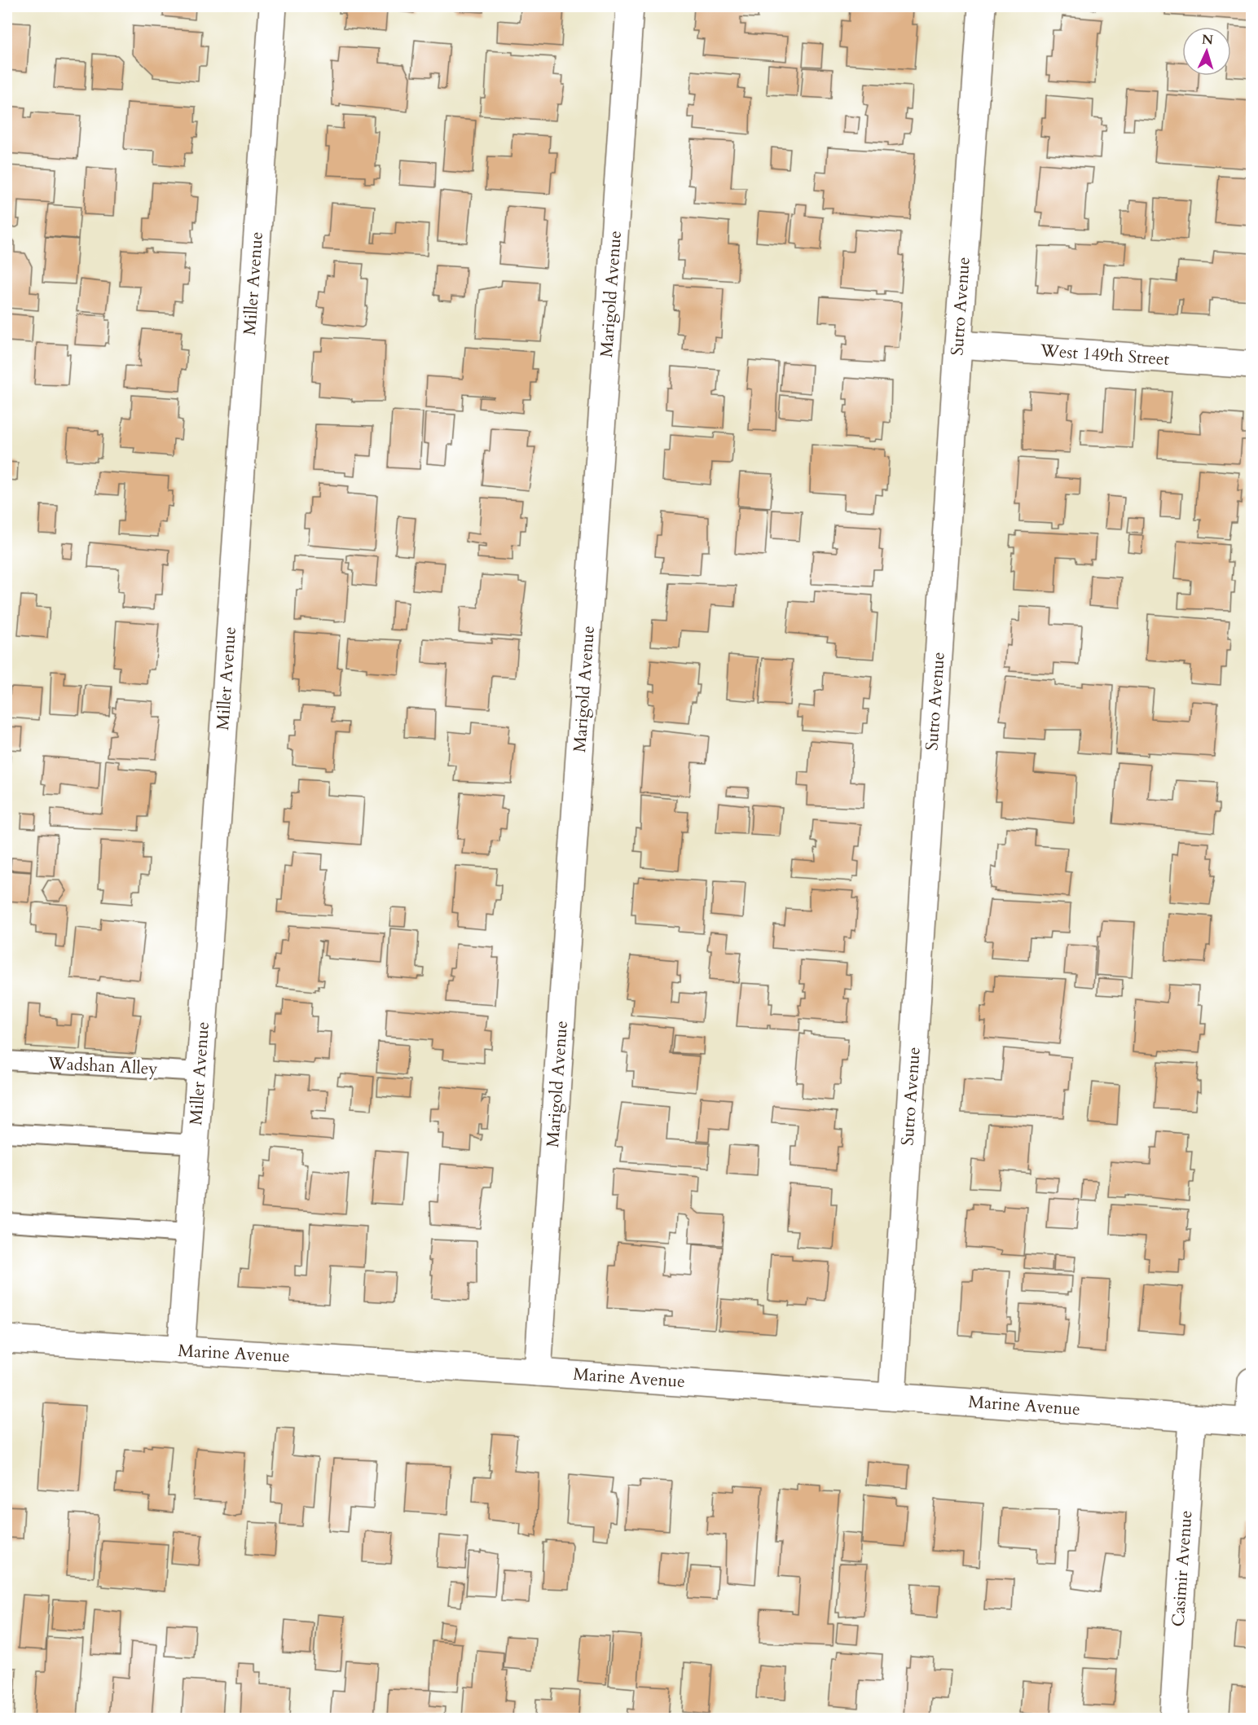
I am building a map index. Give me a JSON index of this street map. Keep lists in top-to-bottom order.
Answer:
{
  "streets": {
    "street": [
      "Miller Avenue",
      "Marigold Avenue",
      "Sutro Avenue",
      "West 149th Street",
      "Marine Avenue",
      "Casimir Avenue"
    ],
    "lane": ["Wadshan Alley"]
  },
  "crossings": [
    ["Miller Avenue", "Wadshan Alley"],
    ["Miller Avenue", "Marine Avenue"],
    ["Marigold Avenue", "Marine Avenue"],
    ["Sutro Avenue", "West 149th Street"],
    ["Sutro Avenue", "Marine Avenue"],
    ["Marine Avenue", "Casimir Avenue"]
  ],
  "north": "top"
}
